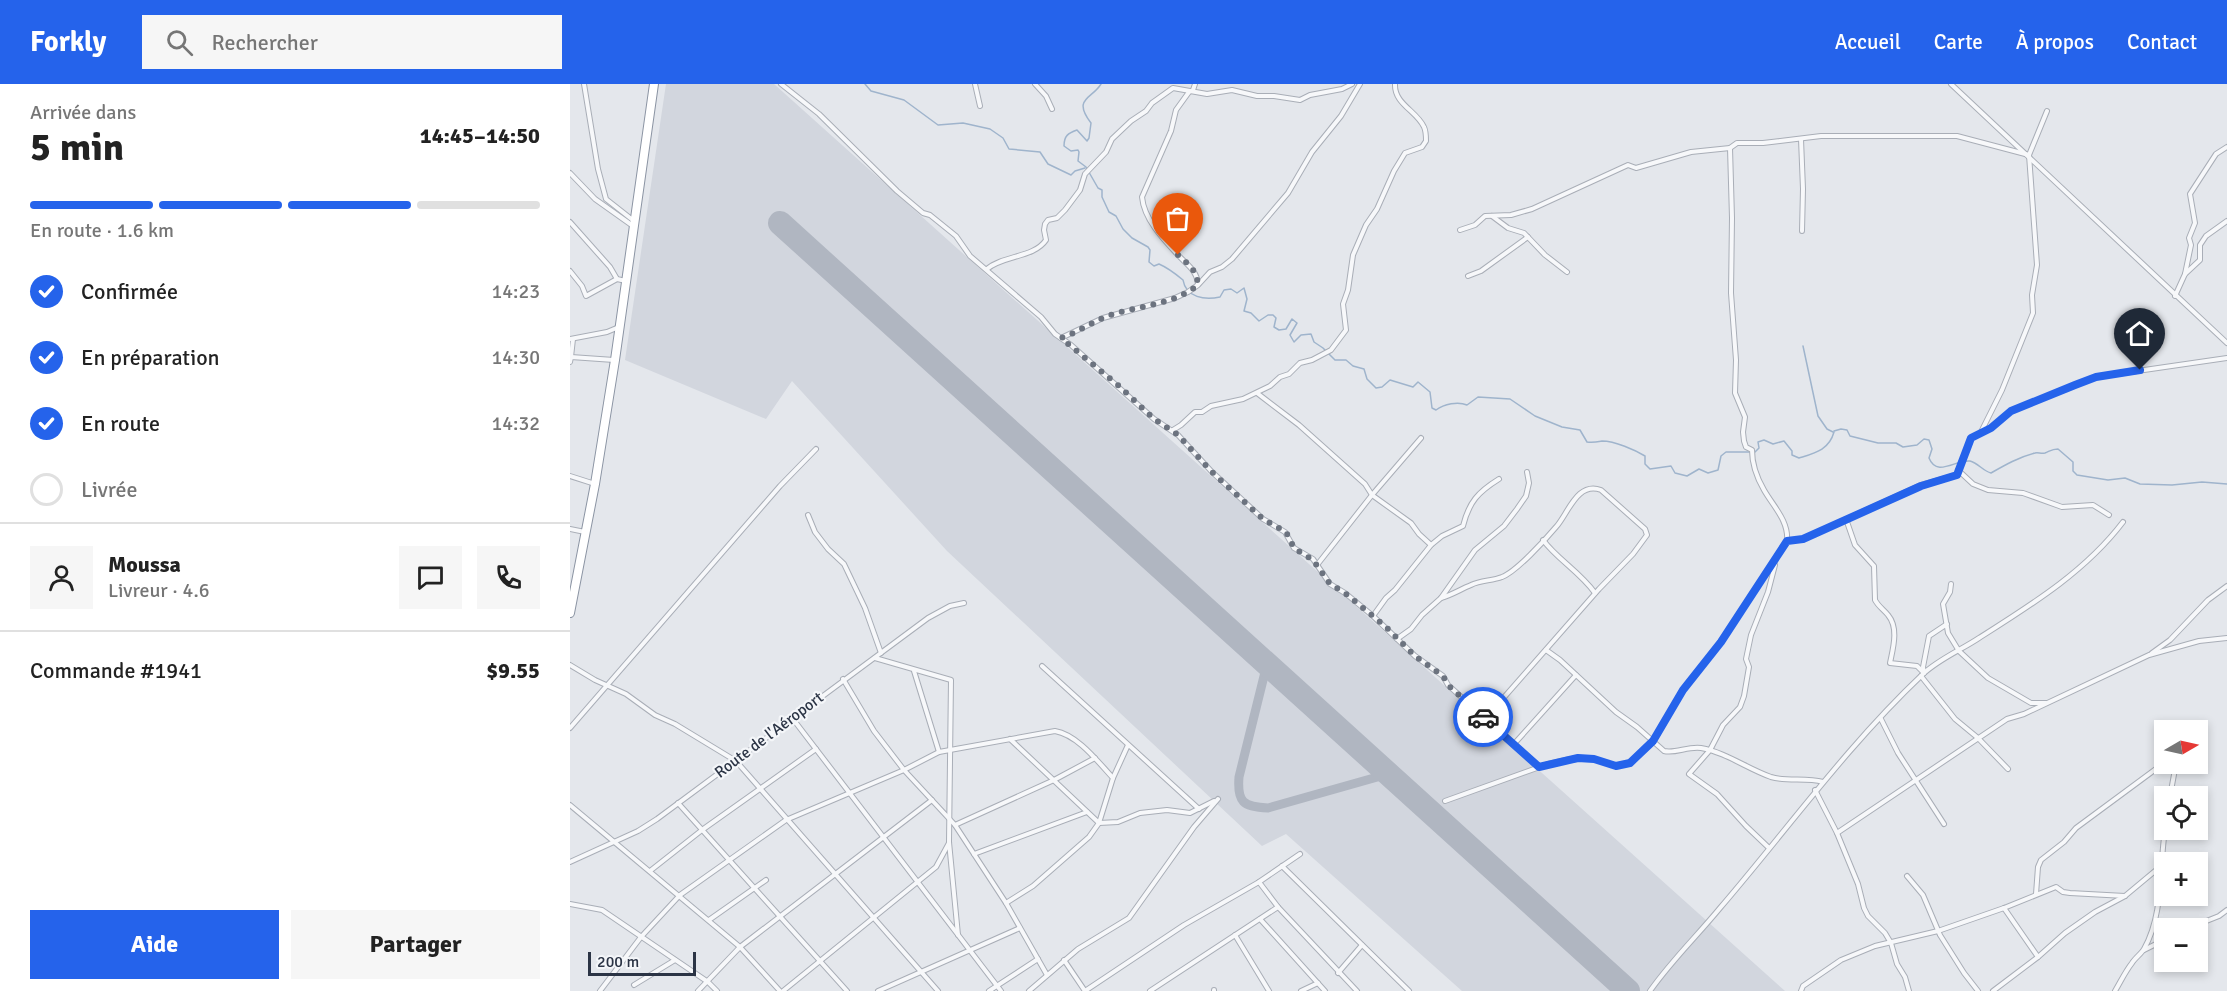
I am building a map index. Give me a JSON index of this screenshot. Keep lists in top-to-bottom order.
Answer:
{
  "streets": {
    "street": ["Route de l'Aéroport"]
  },
  "scale_bar": "200 m",
  "north": "right",
  "page": {
    "header": "Forkly",
    "search": "Rechercher",
    "nav": [
      "Accueil",
      "Carte",
      "À propos",
      "Contact"
    ],
    "heading": ["5 min", "Arrivée dans", "14:45–14:50"],
    "panel": [
      "Moussa",
      "Livreur · 4.6",
      "Commande #1941",
      "$9.55"
    ],
    "bar": "En route · 1.6 km",
    "list": [
      ["Confirmée", "14:23"],
      ["En préparation", "14:30"],
      ["En route", "14:32"],
      "Livrée"
    ],
    "map_buttons": ["+", "−"],
    "buttons": ["Aide", "Partager"],
    "scale": "200 m"
  }
}
